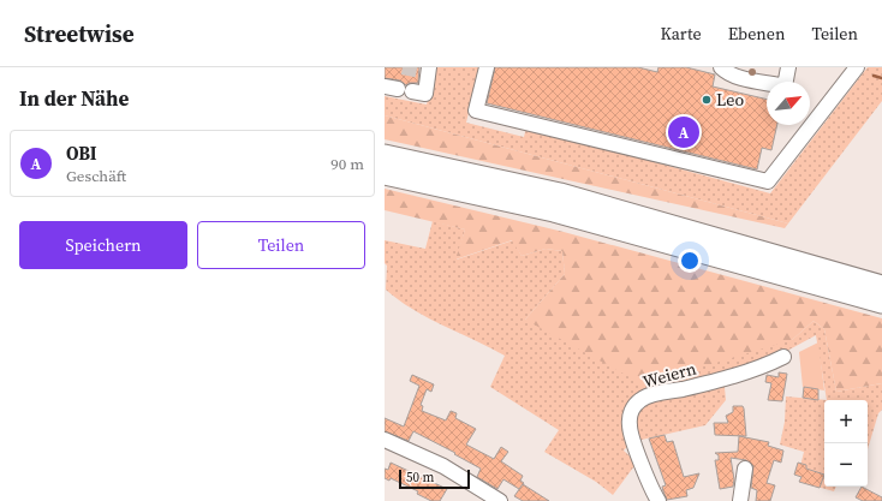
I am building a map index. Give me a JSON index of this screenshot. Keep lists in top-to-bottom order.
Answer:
{
  "streets": {
    "street": ["Weiern"]
  },
  "places": ["Leo"],
  "scale_bar": "50 m",
  "north": "top right",
  "page": {
    "header": "Streetwise",
    "nav": ["Karte", "Ebenen", "Teilen"],
    "heading": "In der Nähe",
    "pins": "A",
    "list": [
      {
        "mark": "A",
        "name": "OBI",
        "note": "Geschäft",
        "value": "90 m"
      }
    ],
    "buttons": ["Speichern", "Teilen"],
    "map_buttons": ["+", "−"],
    "scale": "50 m"
  }
}
